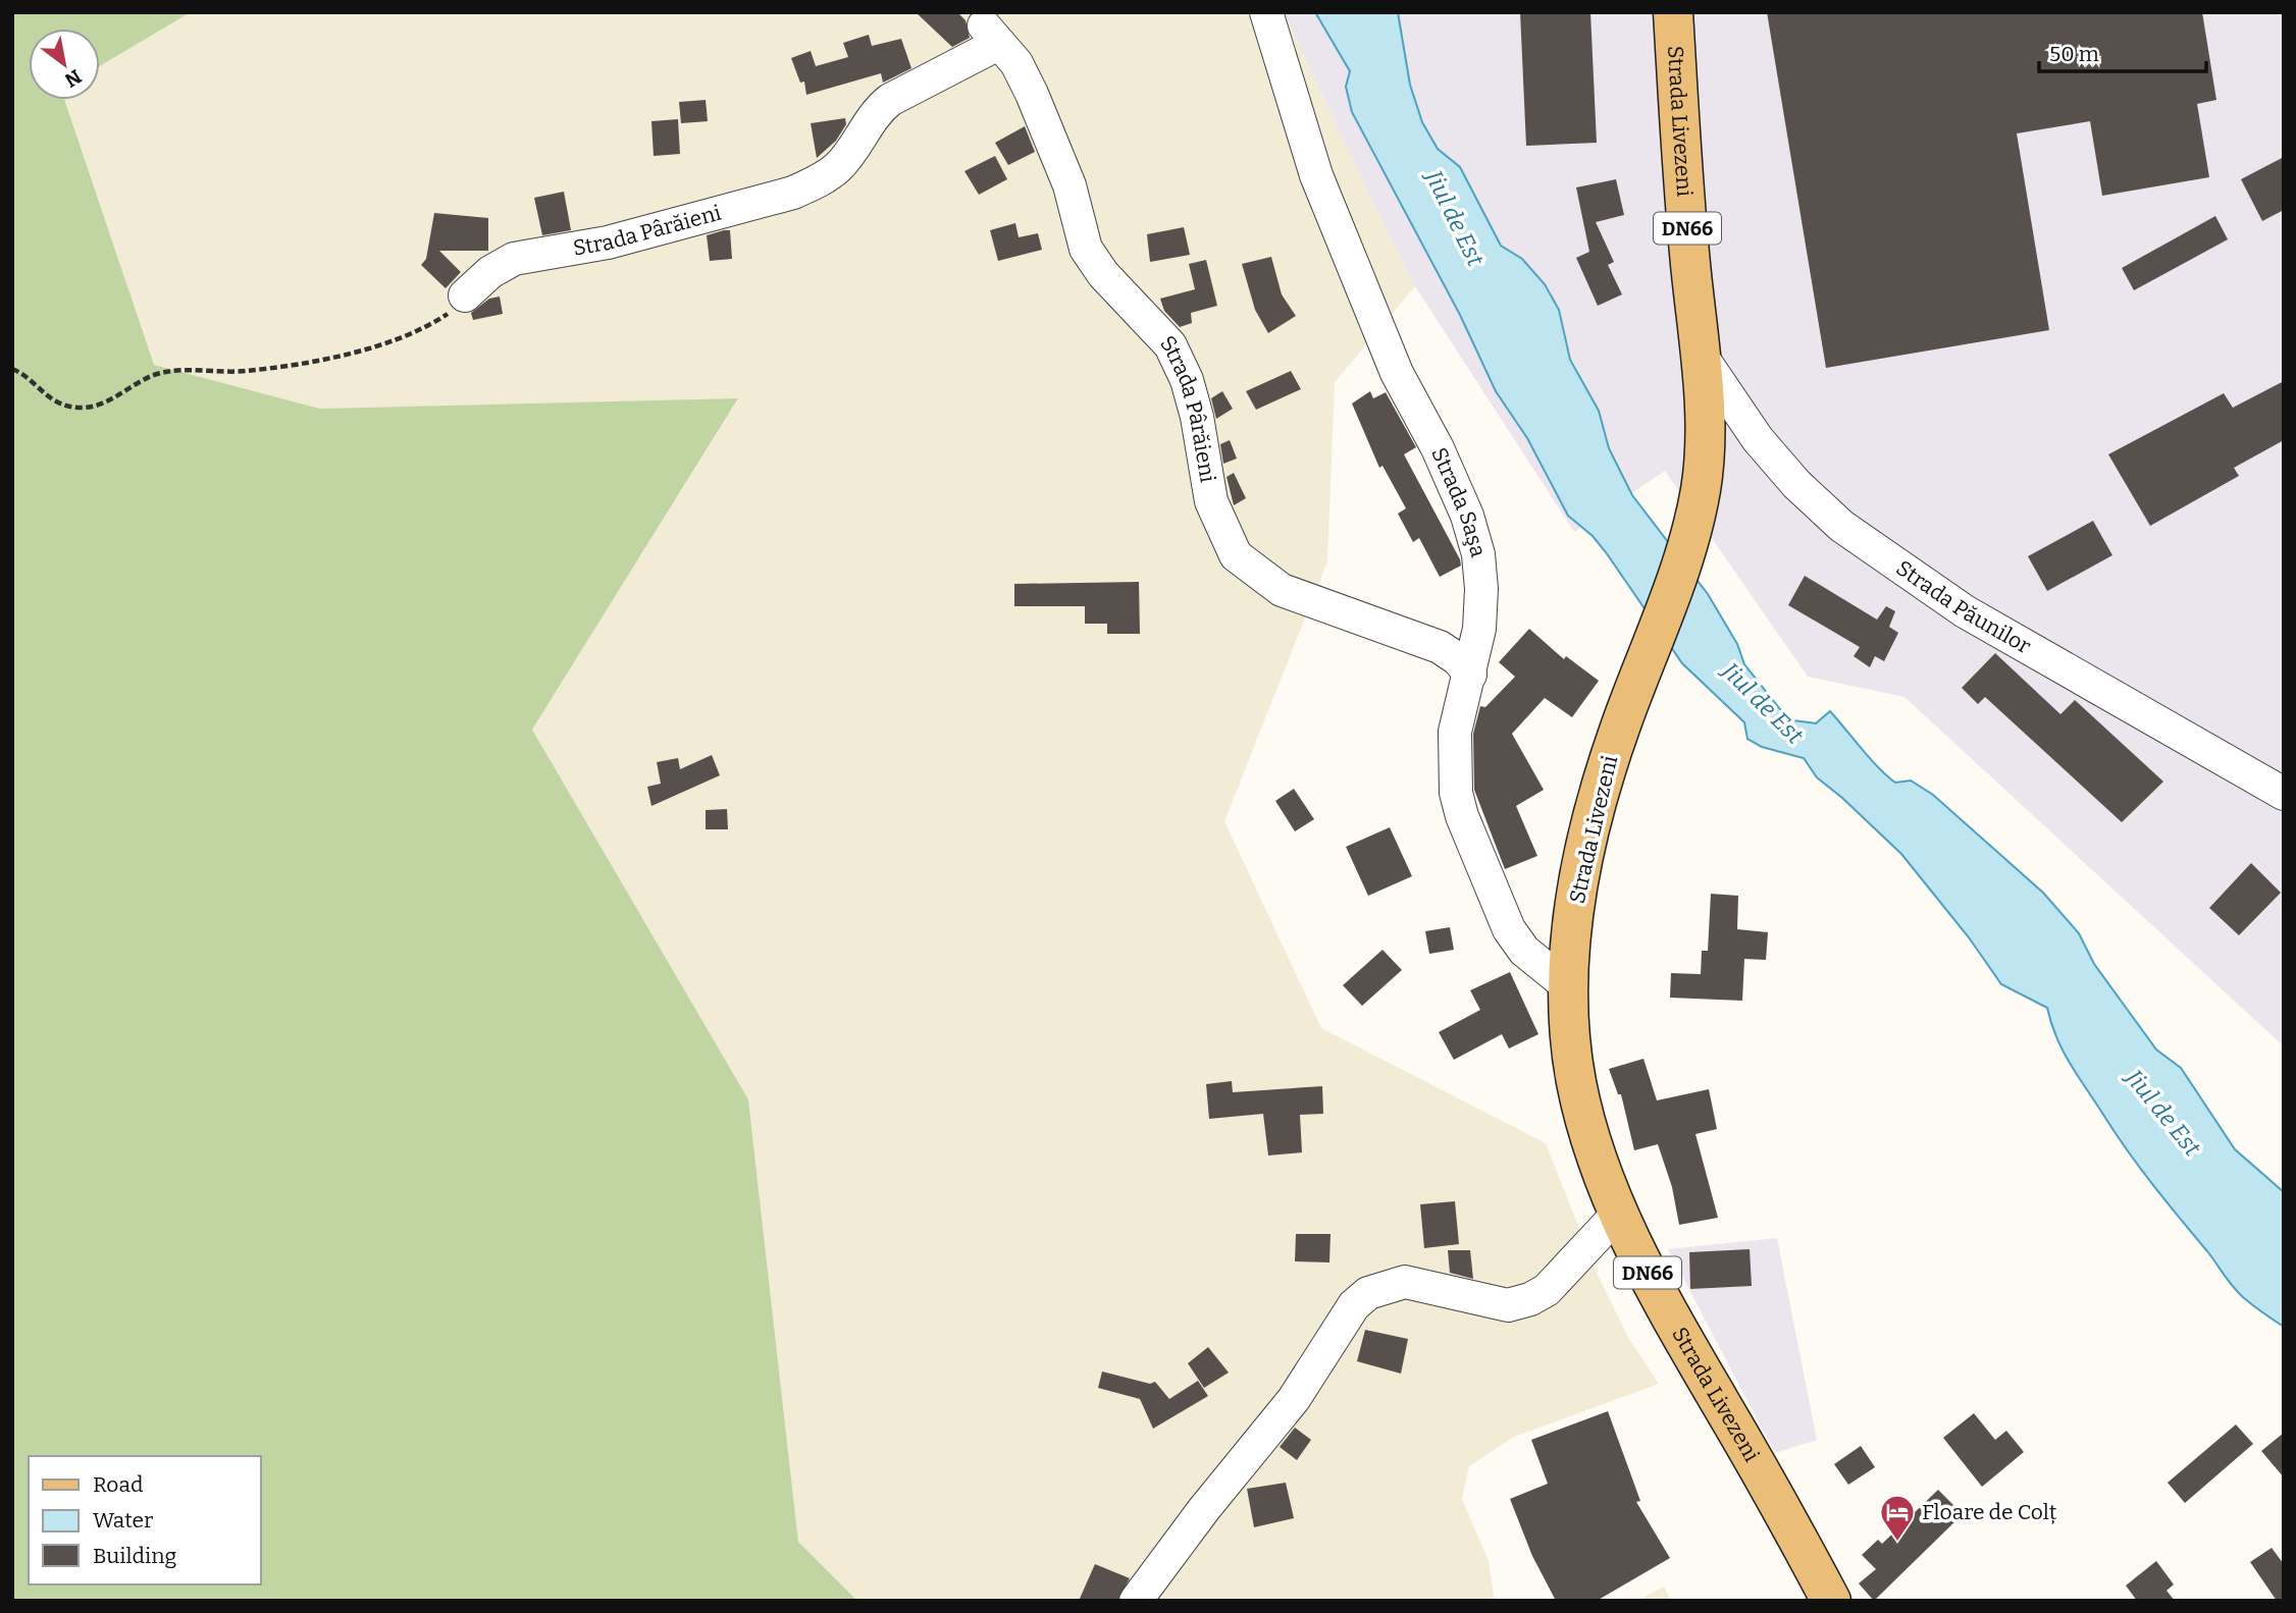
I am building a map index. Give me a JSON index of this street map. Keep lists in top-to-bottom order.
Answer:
{
  "streets": {
    "main road": ["Strada Livezeni", "DN66"],
    "street": ["Strada Pârăieni", "Strada Saşa", "Strada Păunilor"]
  },
  "crossings": [
    ["Strada Livezeni", "Strada Saşa"],
    ["Strada Livezeni", "Strada Păunilor"],
    ["Strada Pârăieni", "Strada Saşa"]
  ],
  "water": ["Jiul de Est"],
  "places": {
    "hotel": ["Floare de Colț"]
  },
  "legend": ["Road", "Water", "Building"],
  "scale_bar": "50 m",
  "north": "bottom right"
}
